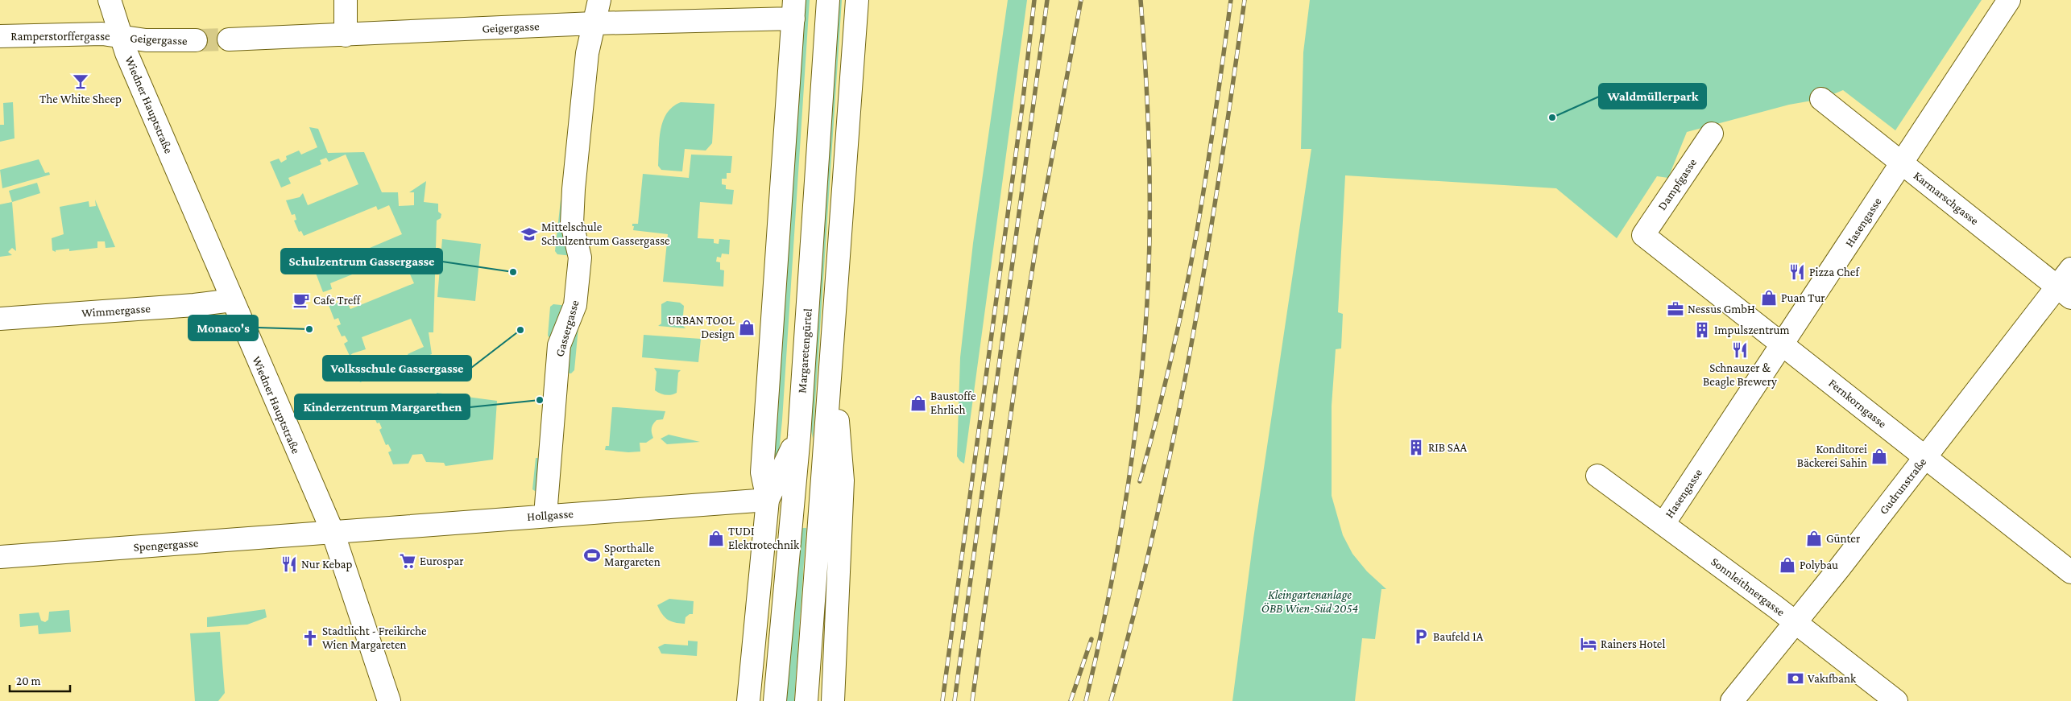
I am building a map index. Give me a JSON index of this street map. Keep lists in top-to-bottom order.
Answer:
{
  "streets": {
    "street": [
      "Geigergasse",
      "Ramperstorffergasse",
      "Wiedner Hauptstraße",
      "Dampfgasse",
      "Karmarschgasse",
      "Hasengasse",
      "Wimmergasse",
      "Gassergasse",
      "Margaretengürtel",
      "Fernkorngasse",
      "Gudrunstraße",
      "Hollgasse",
      "Spengergasse",
      "Sonnleithnergasse"
    ]
  },
  "crossings": [
    ["Geigergasse", "Ramperstorffergasse"],
    ["Geigergasse", "Wiedner Hauptstraße"],
    ["Geigergasse", "Gassergasse"],
    ["Ramperstorffergasse", "Wiedner Hauptstraße"],
    ["Wiedner Hauptstraße", "Wimmergasse"],
    ["Wiedner Hauptstraße", "Hollgasse"],
    ["Wiedner Hauptstraße", "Spengergasse"],
    ["Dampfgasse", "Fernkorngasse"],
    ["Karmarschgasse", "Hasengasse"],
    ["Karmarschgasse", "Gudrunstraße"],
    ["Hasengasse", "Fernkorngasse"],
    ["Hasengasse", "Sonnleithnergasse"],
    ["Gassergasse", "Hollgasse"],
    ["Fernkorngasse", "Gudrunstraße"],
    ["Gudrunstraße", "Sonnleithnergasse"],
    ["Hollgasse", "Spengergasse"]
  ],
  "parks": ["Kleingartenanlage ÖBB Wien-Süd 2054"],
  "places": {
    "bar": ["The White Sheep"],
    "other": [
      "Waldmüllerpark",
      "Schulzentrum Gassergasse",
      "Monaco's",
      "Volksschule Gassergasse",
      "Kinderzentrum Margarethen"
    ],
    "school or university": ["Mittelschule Schulzentrum Gassergasse"],
    "restaurant": ["Pizza Chef", "Schnauzer & Beagle Brewery", "Nur Kebap"],
    "shop": [
      "Puan Tur",
      "URBAN TOOL Design",
      "Baustoffe Ehrlich",
      "Konditorei Bäckerei Sahin",
      "TUDI Elektrotechnik",
      "Günter",
      "Polybau"
    ],
    "cafe": ["Cafe Treff"],
    "office": ["Nessus GmbH"],
    "building": ["Impulszentrum", "RIB SAA"],
    "sports": ["Sporthalle Margareten"],
    "supermarket": ["Eurospar"],
    "parking": ["Baufeld 1A"],
    "church": ["Stadtlicht - Freikirche Wien Margareten"],
    "hotel": ["Rainers Hotel"],
    "bank": ["Vakıfbank"]
  },
  "scale_bar": "20 m"
}
